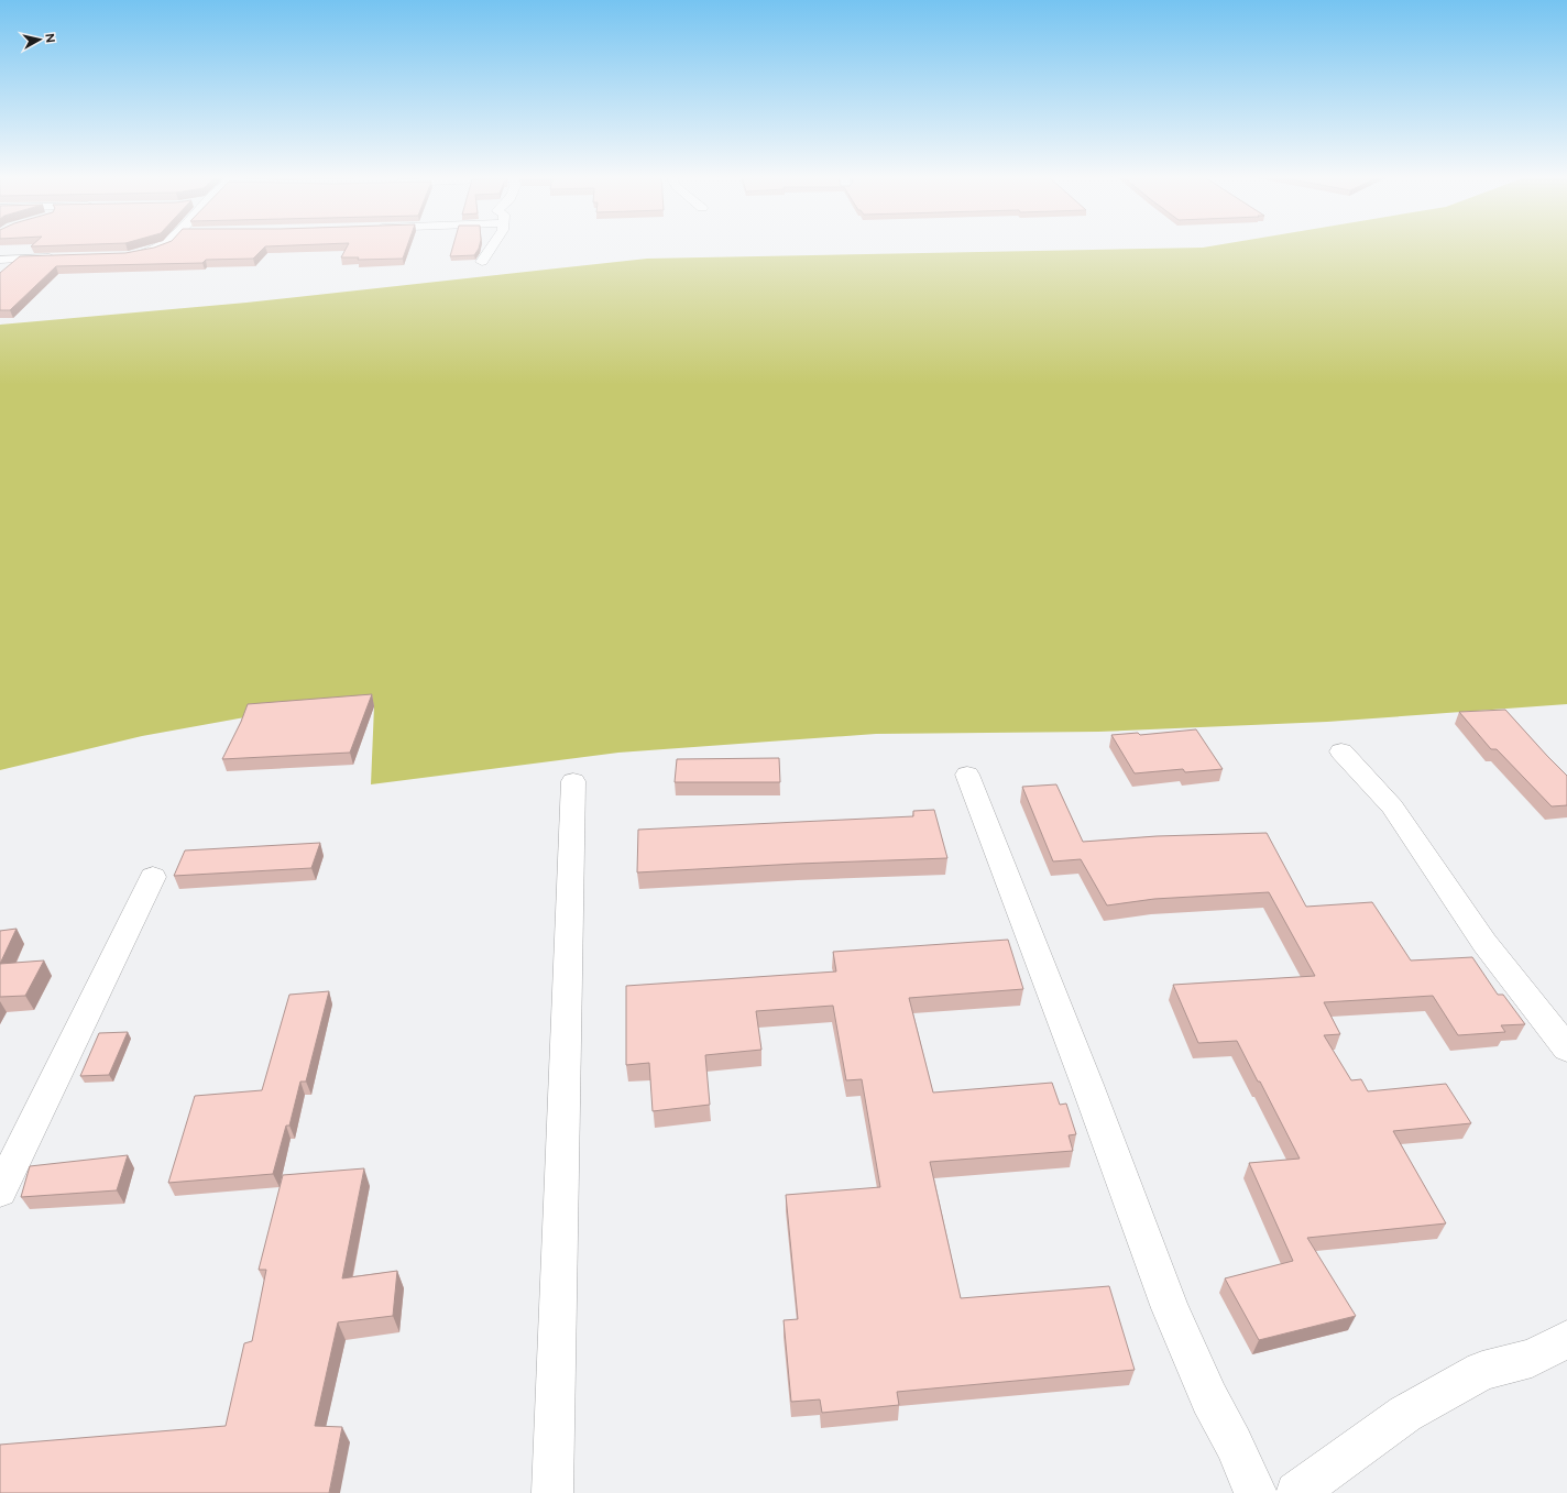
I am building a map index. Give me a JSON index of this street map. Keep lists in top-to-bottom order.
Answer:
{
  "north": "right"
}
